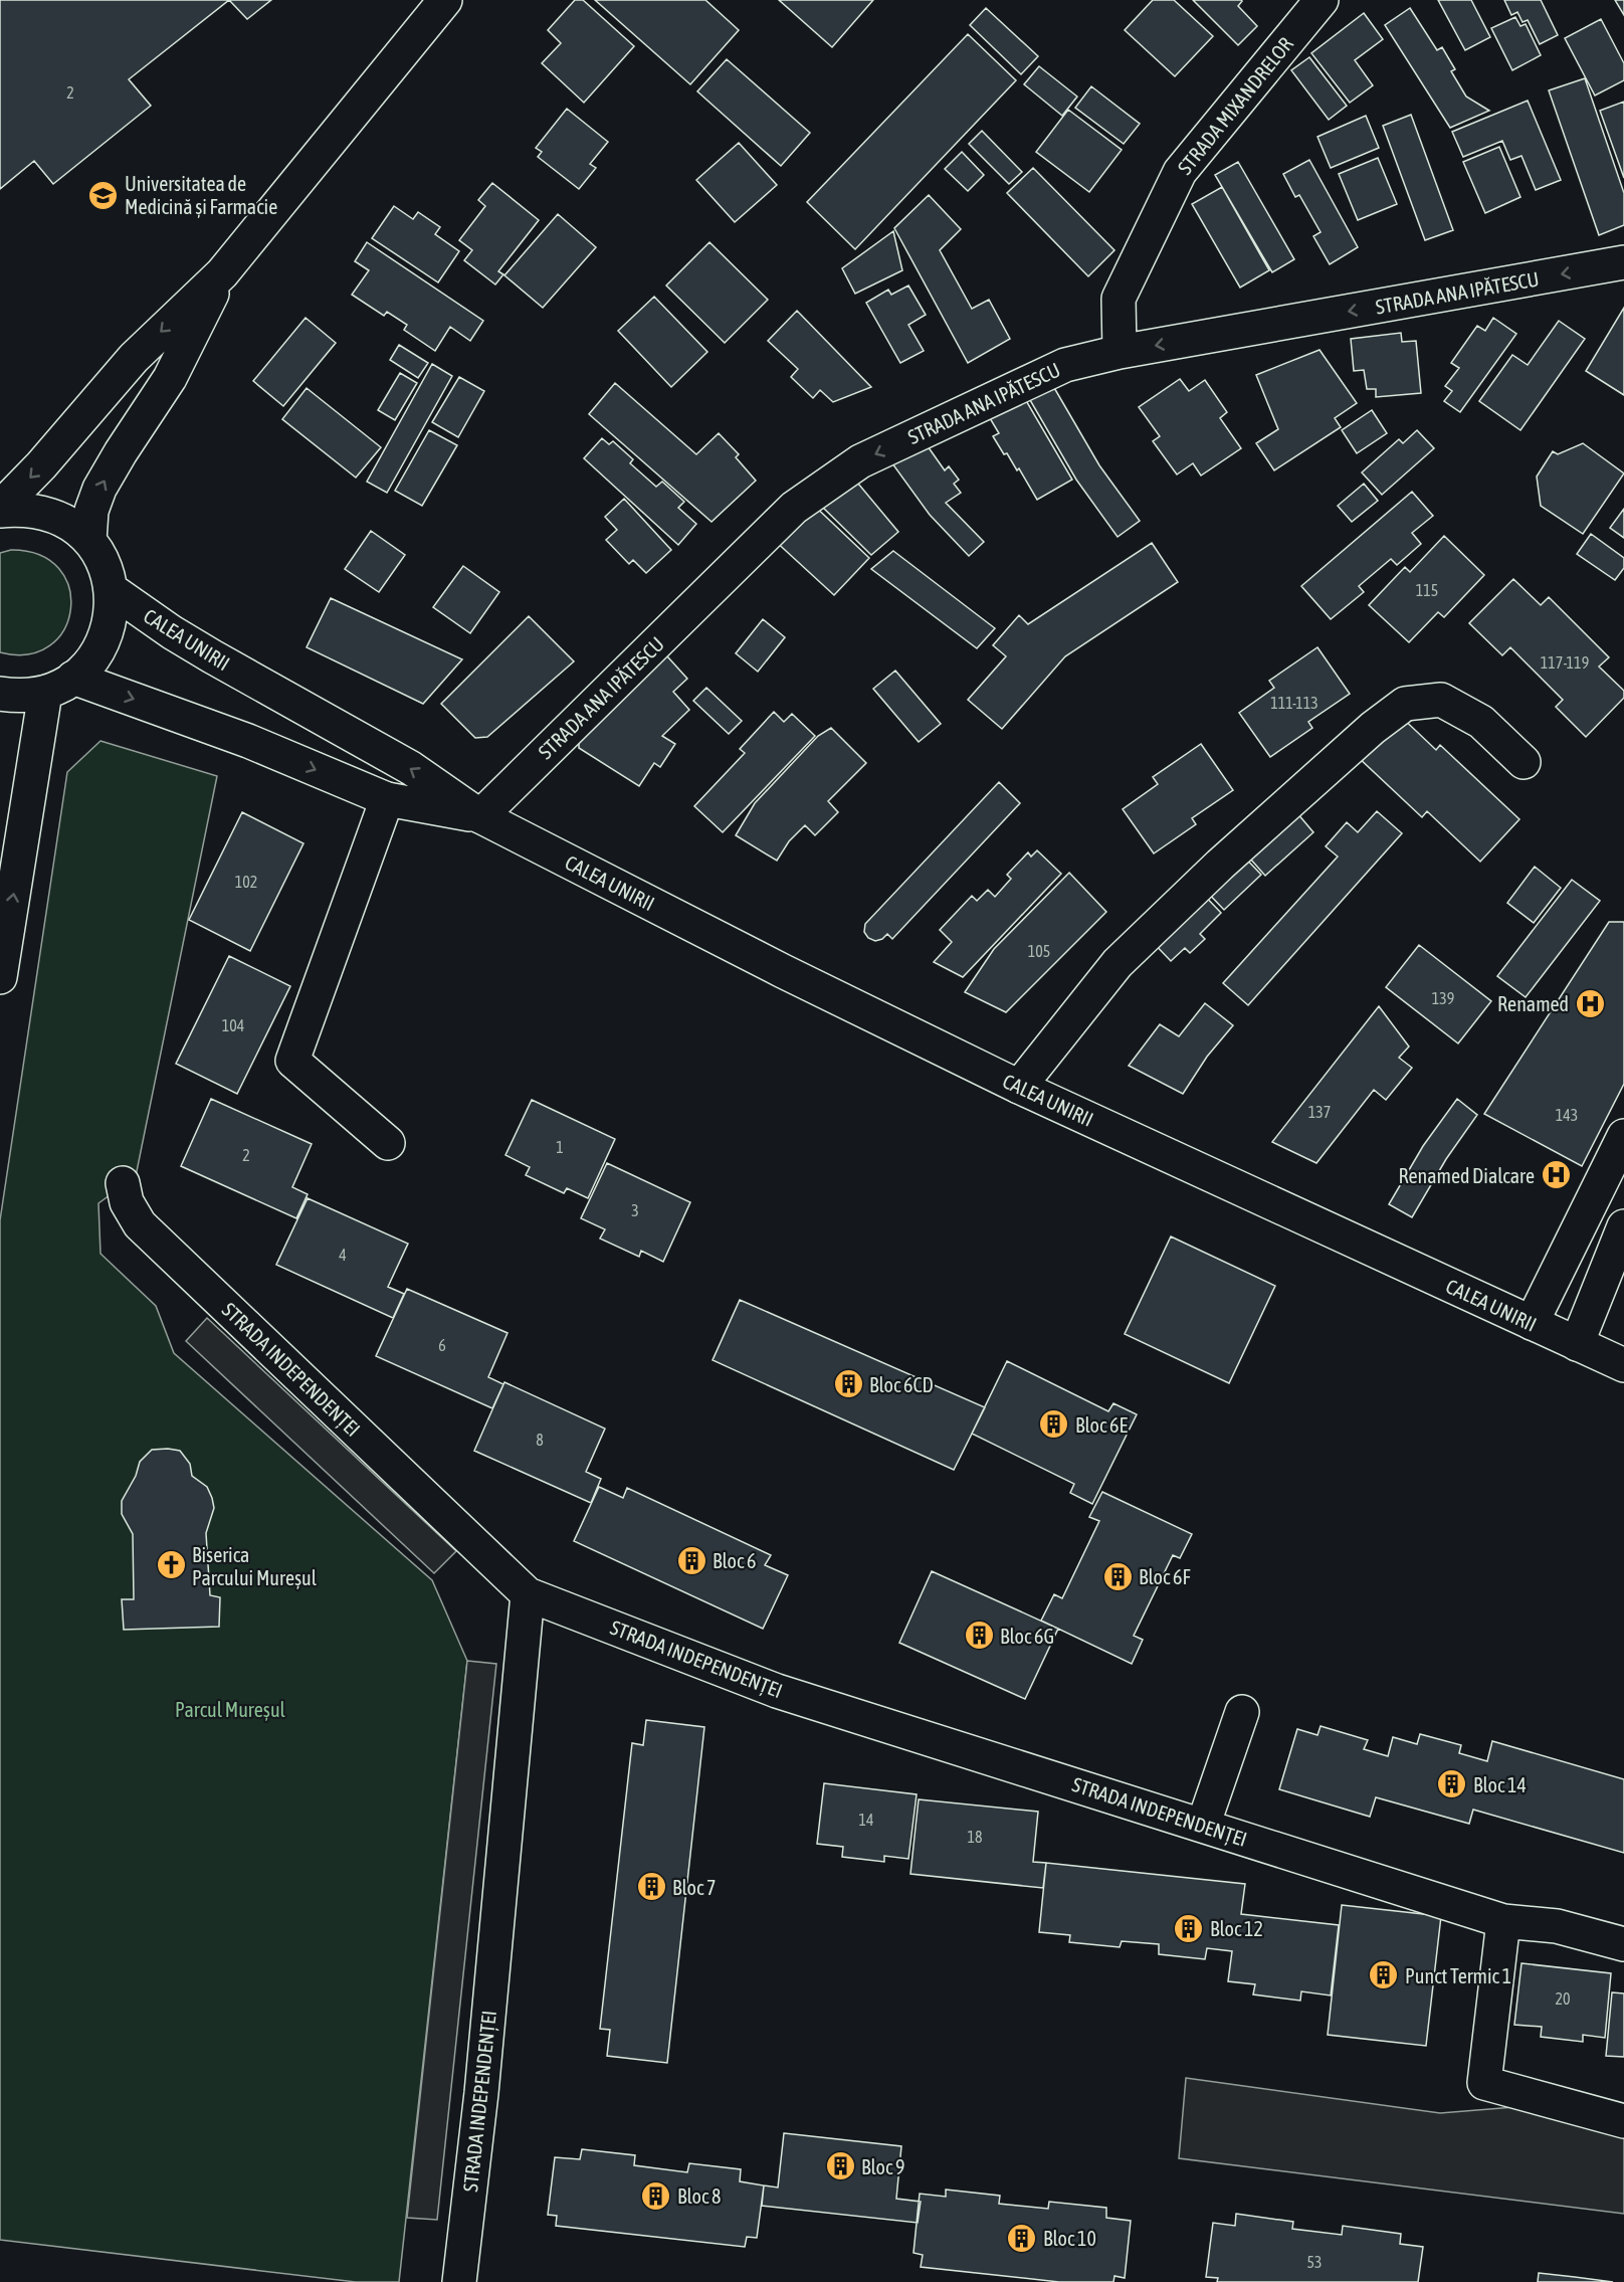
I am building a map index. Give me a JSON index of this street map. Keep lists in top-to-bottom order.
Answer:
{
  "streets": {
    "street": [
      "STRADA MIXANDRELOR",
      "STRADA ANA IPĂTESCU",
      "CALEA UNIRII",
      "STRADA INDEPENDENȚEI"
    ]
  },
  "crossings": [
    ["STRADA MIXANDRELOR", "STRADA ANA IPĂTESCU"],
    ["STRADA ANA IPĂTESCU", "CALEA UNIRII"]
  ],
  "one_way": ["STRADA ANA IPĂTESCU"],
  "parks": ["Parcul Mureșul"],
  "places": {
    "school or university": ["Universitatea de Medicină și Farmacie"],
    "hospital": ["Renamed", "Renamed Dialcare"],
    "building": [
      "Bloc 6CD",
      "Bloc 6E",
      "Bloc 6",
      "Bloc 6F",
      "Bloc 6G",
      "Bloc 14",
      "Bloc 7",
      "Bloc 12",
      "Punct Termic 1",
      "Bloc 9",
      "Bloc 8",
      "Bloc 10"
    ],
    "church": ["Biserica Parcului Mureșul"]
  },
  "house_numbers": [
    "2",
    "115",
    "117-119",
    "111-113",
    "102",
    "105",
    "139",
    "104",
    "137",
    "143",
    "1",
    "2",
    "3",
    "4",
    "6",
    "8",
    "14",
    "18",
    "20",
    "53"
  ]
}
